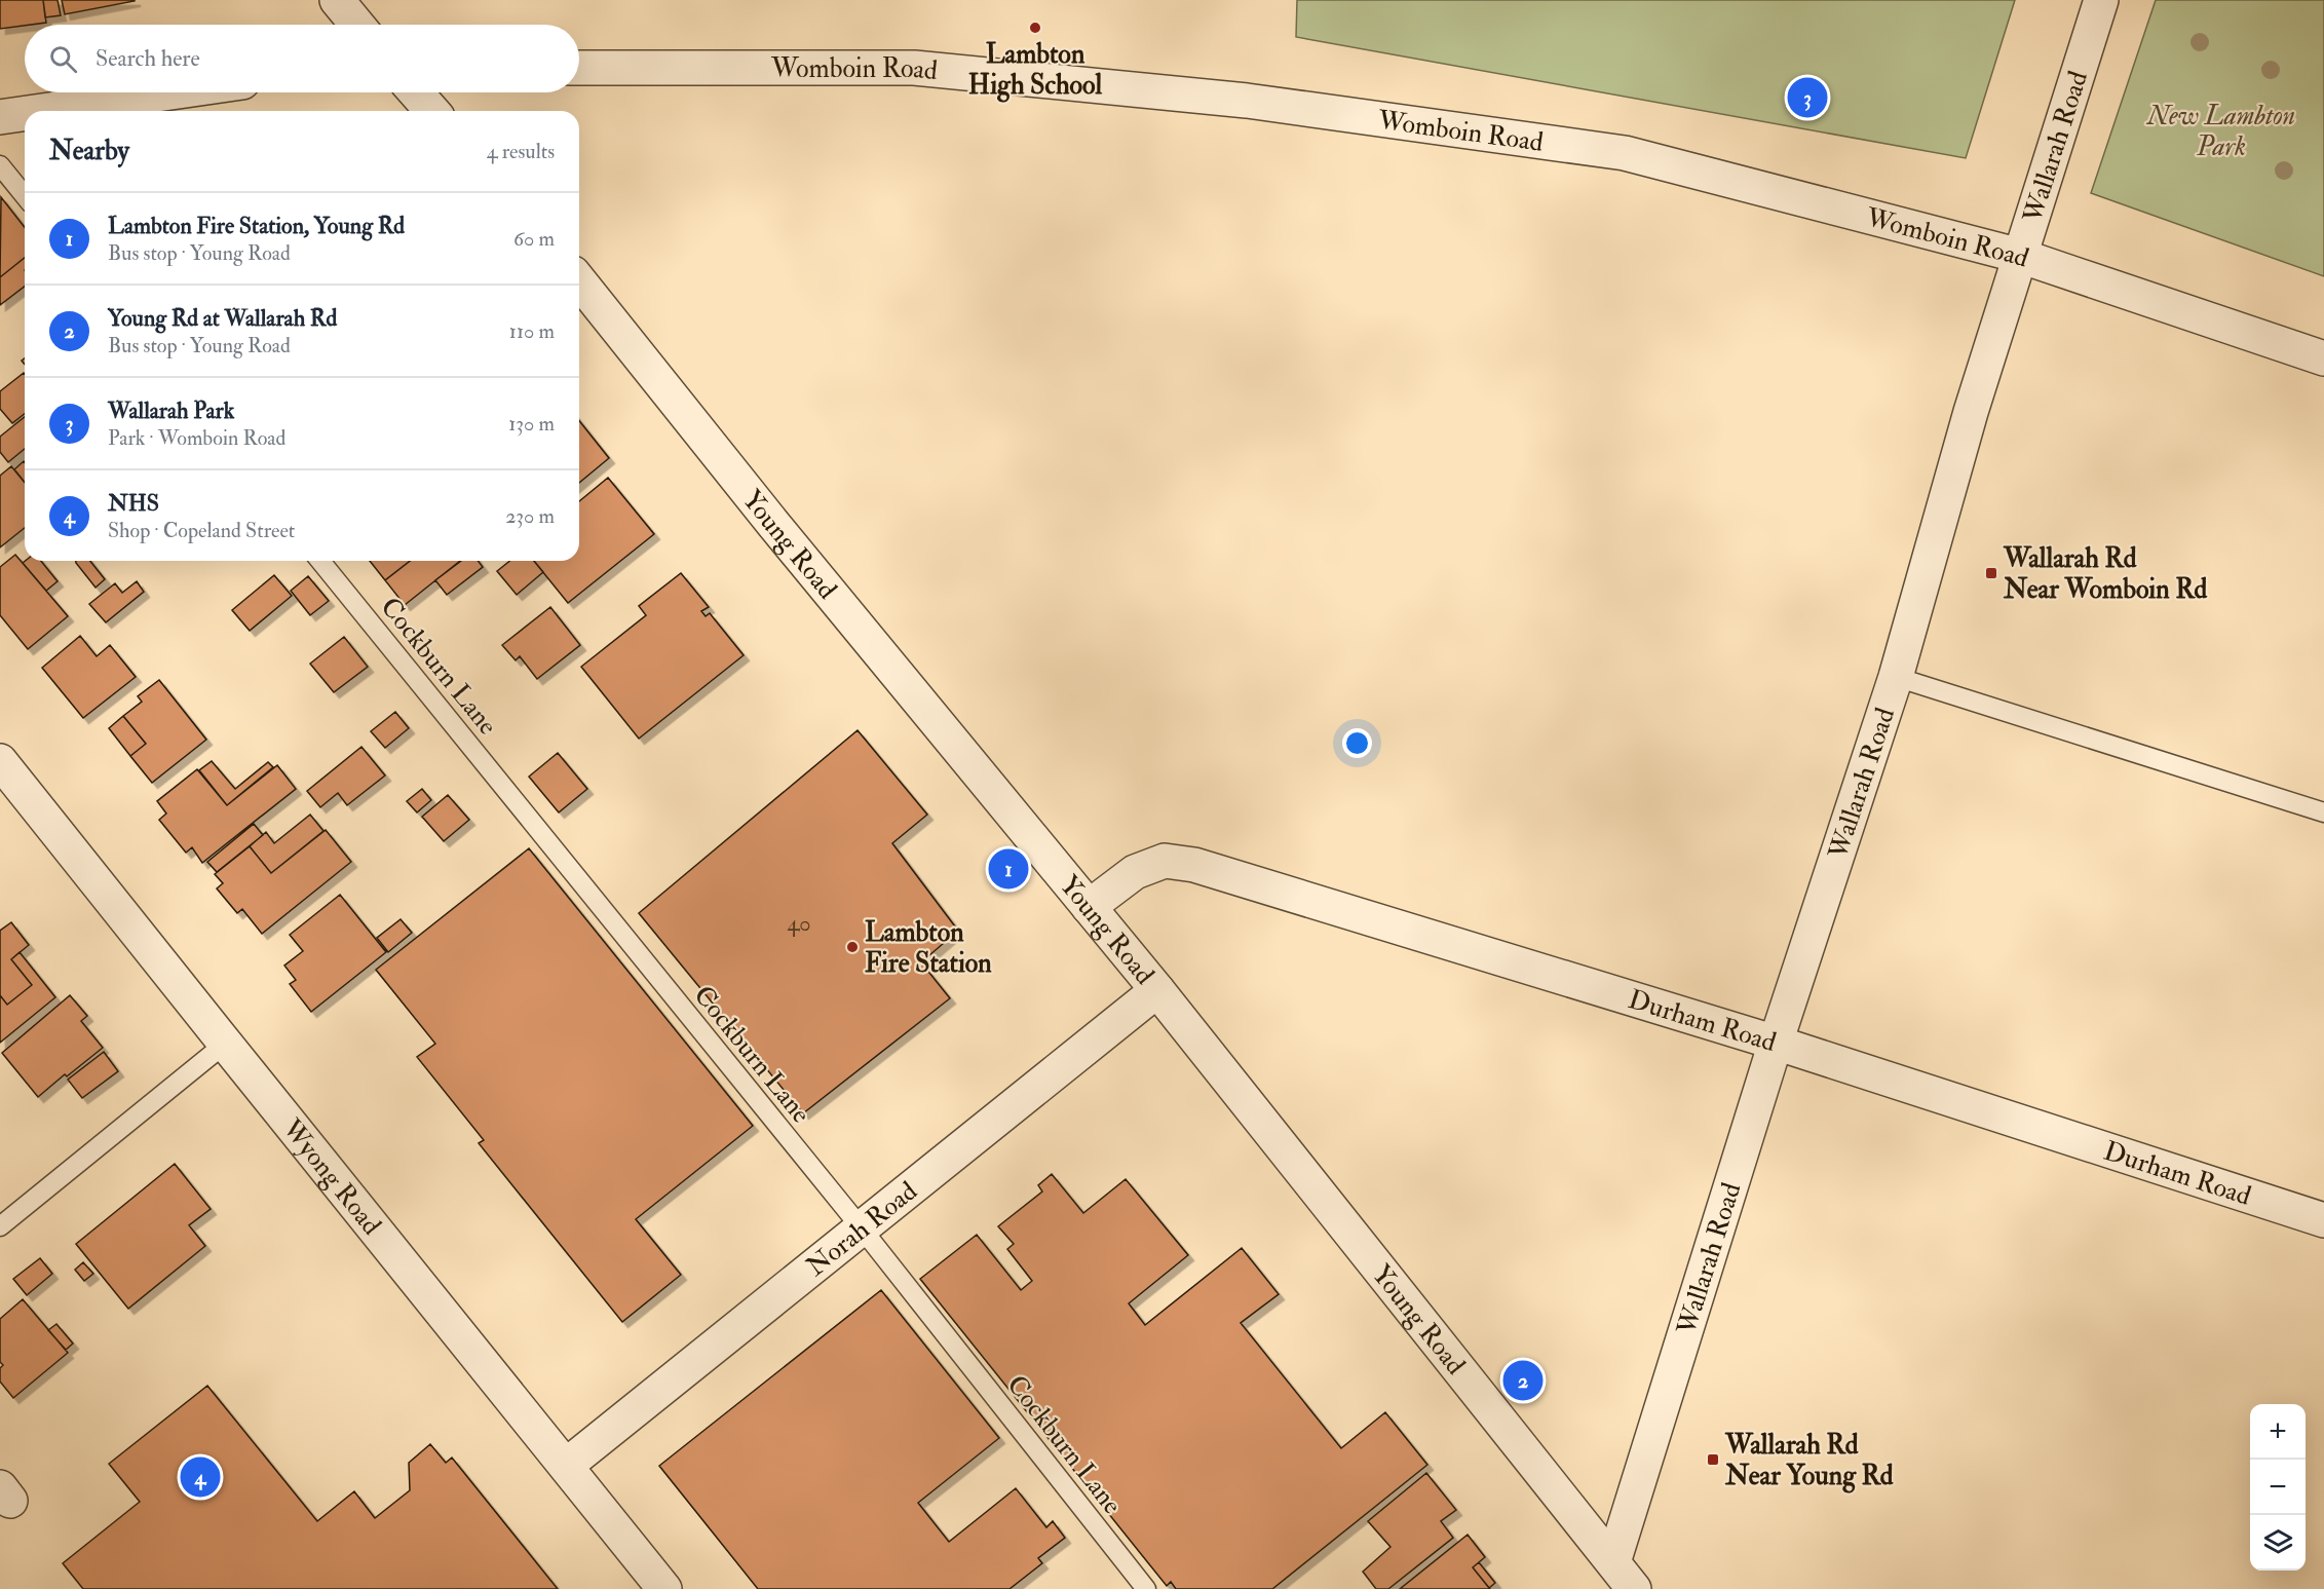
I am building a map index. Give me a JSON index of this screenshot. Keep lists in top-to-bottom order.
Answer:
{
  "streets": {
    "street": [
      "Womboin Road",
      "Wallarah Road",
      "Young Road",
      "Durham Road",
      "Wyong Road",
      "Norah Road"
    ],
    "lane": ["Cockburn Lane"]
  },
  "crossings": [
    ["Womboin Road", "Wallarah Road"],
    ["Wallarah Road", "Young Road"],
    ["Wallarah Road", "Durham Road"],
    ["Young Road", "Durham Road"],
    ["Young Road", "Norah Road"],
    ["Cockburn Lane", "Norah Road"],
    ["Wyong Road", "Norah Road"]
  ],
  "parks": ["New Lambton Park"],
  "places": {
    "other": ["Lambton High School", "Lambton Fire Station"],
    "transit": ["Wallarah Rd Near Womboin Rd", "Wallarah Rd Near Young Rd"]
  },
  "house_numbers": ["40"],
  "page": {
    "search": "Search here",
    "pins": [
      "3",
      "1",
      "2",
      "4"
    ],
    "heading": ["Nearby", "4 results"],
    "list": [
      {
        "mark": "1",
        "name": "Lambton Fire Station, Young Rd",
        "note": "Bus stop · Young Road",
        "value": "60 m"
      },
      {
        "mark": "2",
        "name": "Young Rd at Wallarah Rd",
        "note": "Bus stop · Young Road",
        "value": "110 m"
      },
      {
        "mark": "3",
        "name": "Wallarah Park",
        "note": "Park · Womboin Road",
        "value": "130 m"
      },
      {
        "mark": "4",
        "name": "NHS",
        "note": "Shop · Copeland Street",
        "value": "230 m"
      }
    ],
    "map_buttons": ["+", "−"]
  }
}
